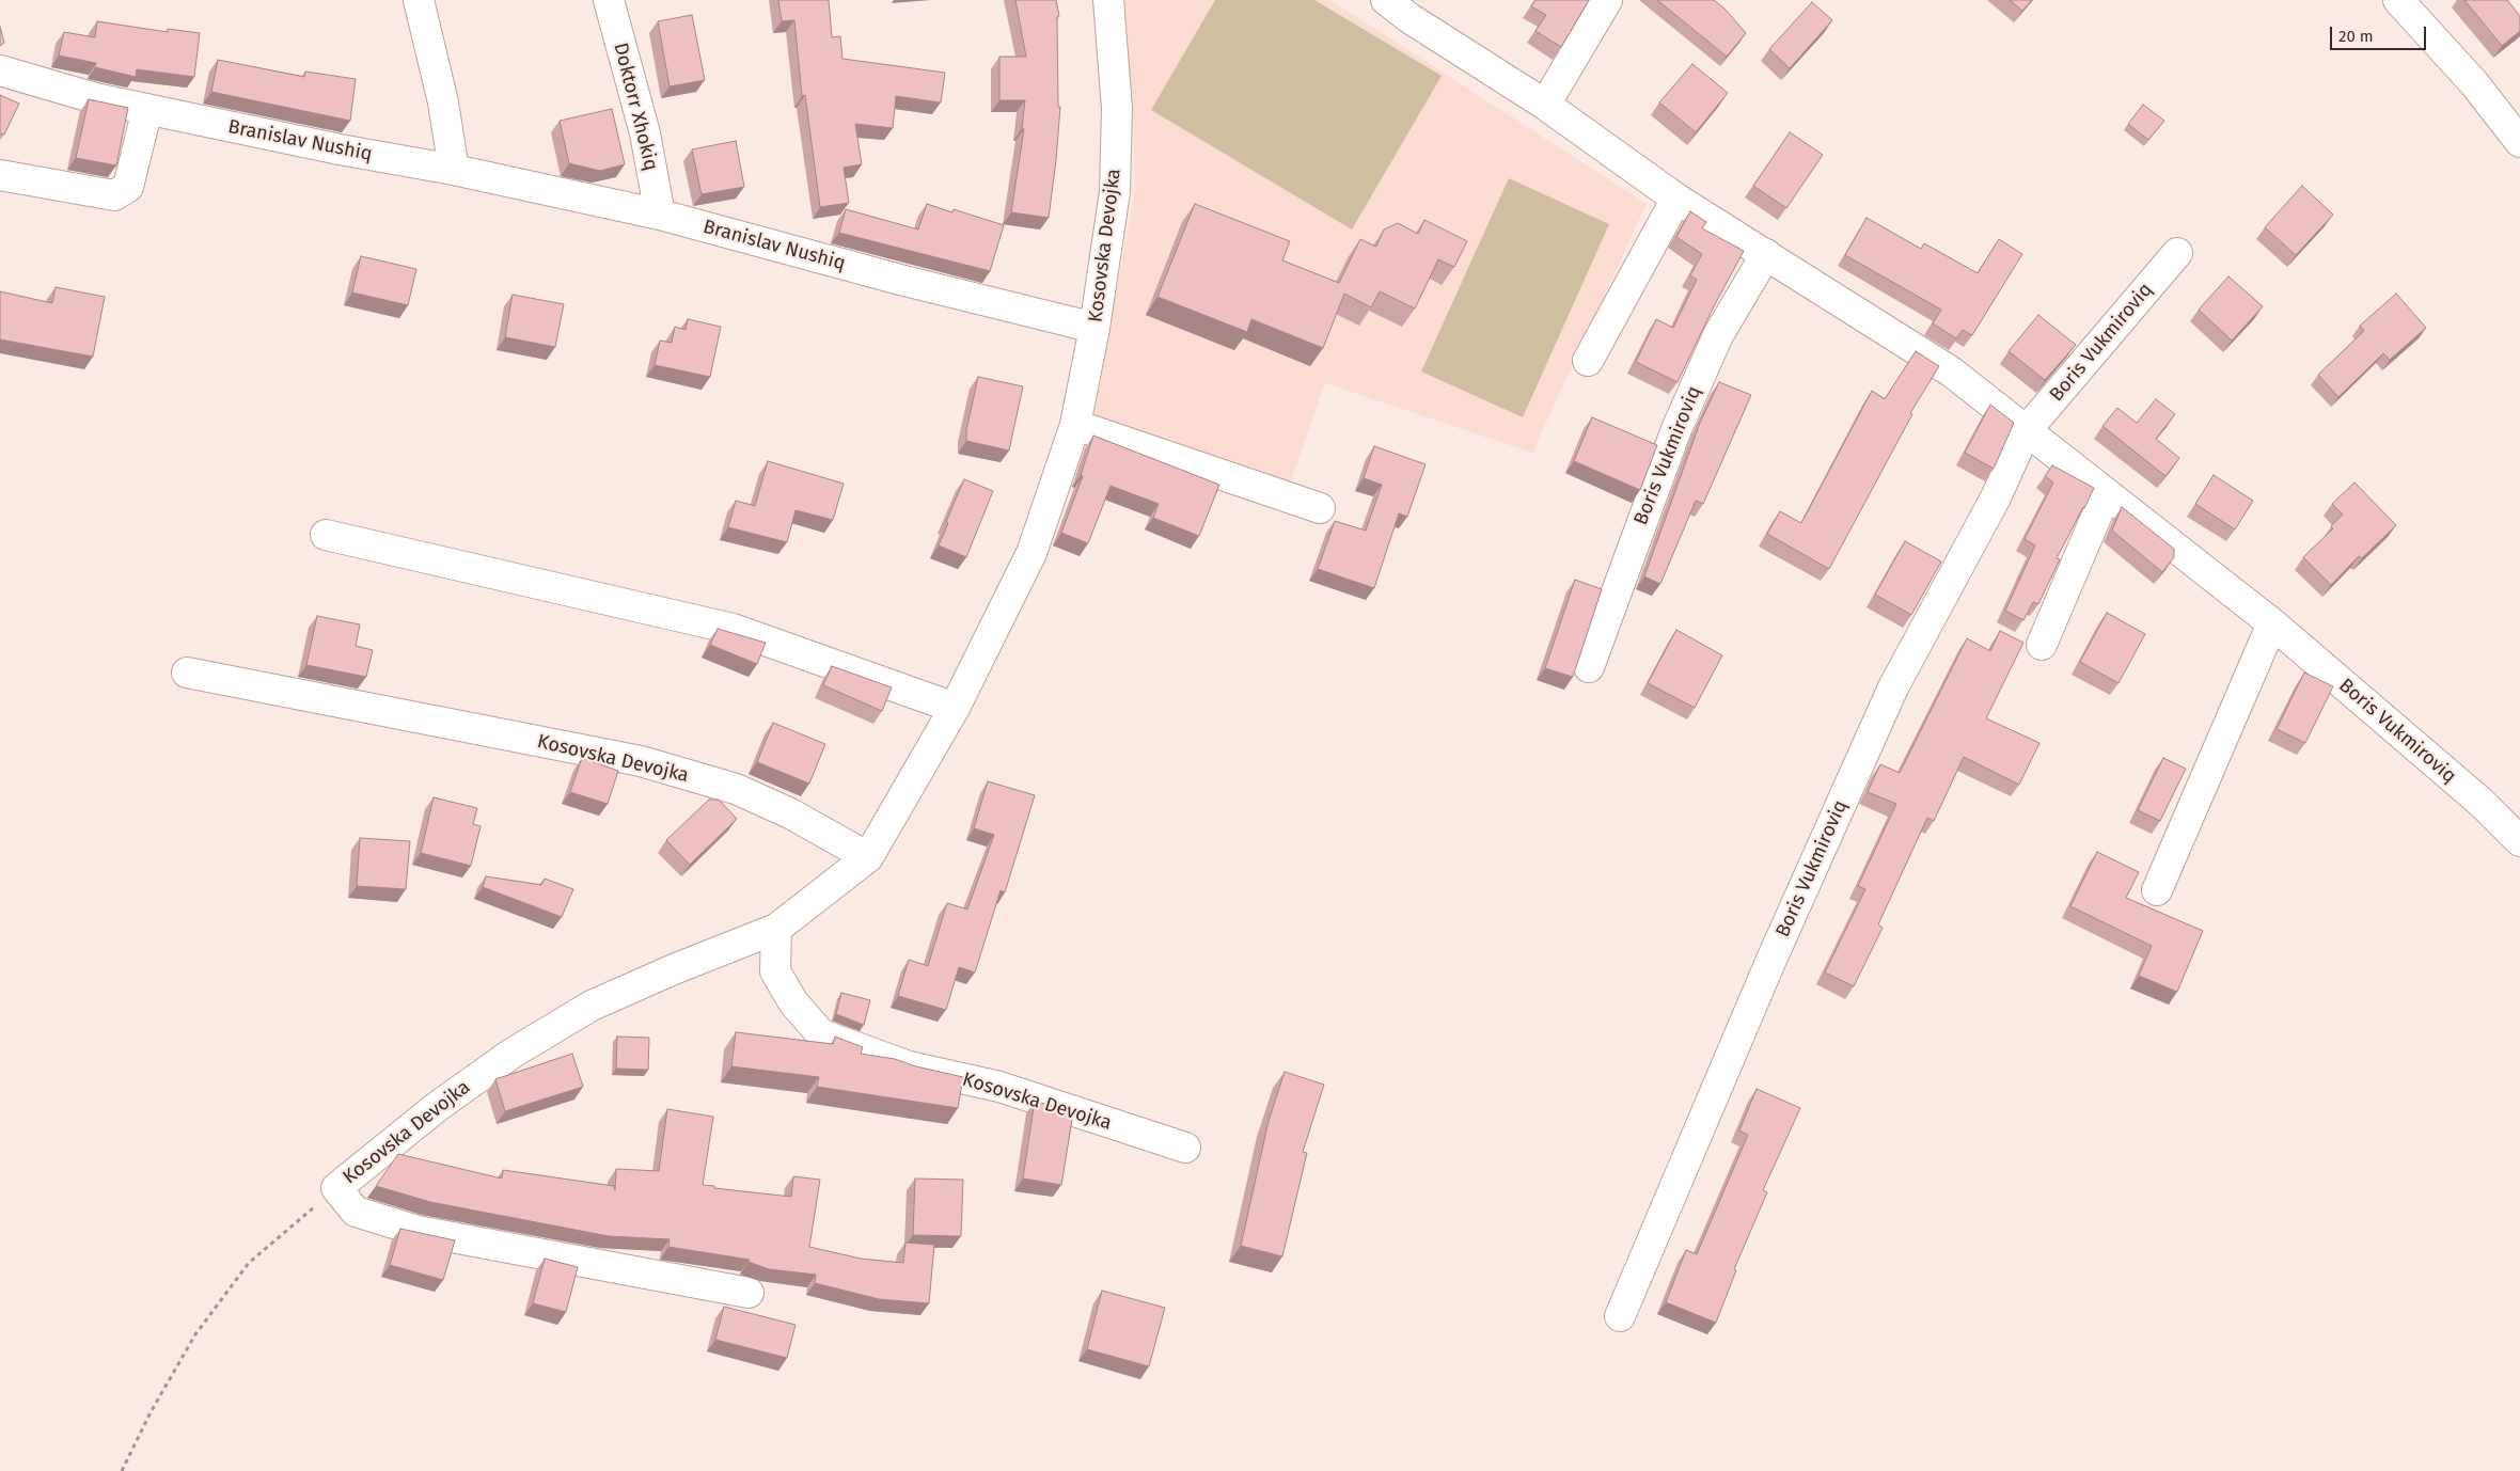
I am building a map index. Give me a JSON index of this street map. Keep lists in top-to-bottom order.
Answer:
{
  "streets": {
    "street": [
      "Doktorr Xhokiq",
      "Branislav Nushiq",
      "Kosovska Devojka",
      "Boris Vukmiroviq"
    ]
  },
  "crossings": [
    ["Doktorr Xhokiq", "Branislav Nushiq"],
    ["Branislav Nushiq", "Kosovska Devojka"]
  ],
  "scale_bar": "20 m"
}
